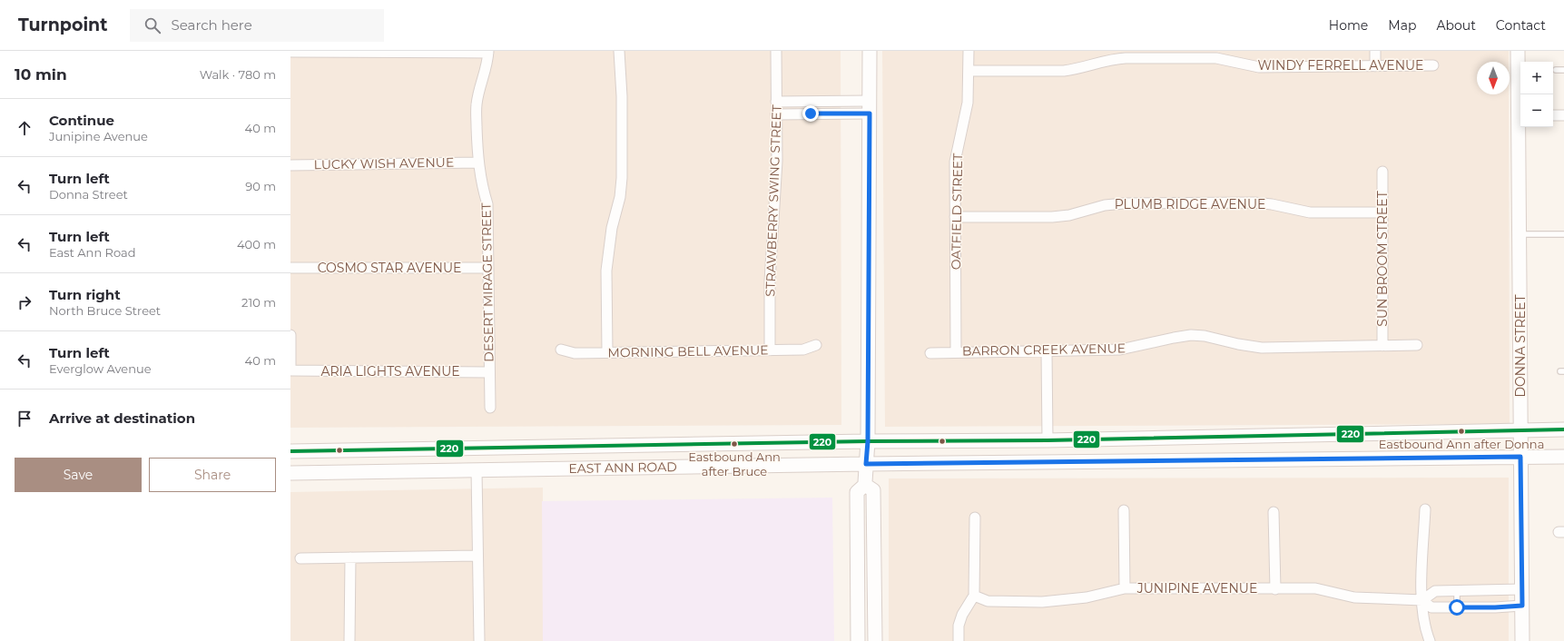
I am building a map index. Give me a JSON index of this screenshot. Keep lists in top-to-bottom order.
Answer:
{
  "streets": {
    "main road": ["DONNA STREET", "EAST ANN ROAD"],
    "street": [
      "WINDY FERRELL AVENUE",
      "LUCKY WISH AVENUE",
      "STRAWBERRY SWING STREET",
      "PLUMB RIDGE AVENUE",
      "OATFIELD STREET",
      "SUN BROOM STREET",
      "COSMO STAR AVENUE",
      "DESERT MIRAGE STREET",
      "BARRON CREEK AVENUE",
      "MORNING BELL AVENUE",
      "ARIA LIGHTS AVENUE",
      "JUNIPINE AVENUE"
    ]
  },
  "crossings": [
    ["WINDY FERRELL AVENUE", "OATFIELD STREET"],
    ["LUCKY WISH AVENUE", "DESERT MIRAGE STREET"],
    ["STRAWBERRY SWING STREET", "MORNING BELL AVENUE"],
    ["PLUMB RIDGE AVENUE", "OATFIELD STREET"],
    ["PLUMB RIDGE AVENUE", "SUN BROOM STREET"],
    ["OATFIELD STREET", "BARRON CREEK AVENUE"],
    ["SUN BROOM STREET", "BARRON CREEK AVENUE"],
    ["COSMO STAR AVENUE", "DESERT MIRAGE STREET"],
    ["DESERT MIRAGE STREET", "ARIA LIGHTS AVENUE"],
    ["DONNA STREET", "EAST ANN ROAD"],
    ["DONNA STREET", "JUNIPINE AVENUE"]
  ],
  "places": ["Eastbound Ann after Donna", "Eastbound Ann after Bruce"],
  "lines": ["transit line 220"],
  "north": "bottom",
  "page": {
    "header": "Turnpoint",
    "search": "Search here",
    "nav": [
      "Home",
      "Map",
      "About",
      "Contact"
    ],
    "heading": ["10 min", "Walk · 780 m"],
    "map_buttons": ["+", "−"],
    "list": [
      ["Continue", "Junipine Avenue", "40 m"],
      ["Turn left", "Donna Street", "90 m"],
      ["Turn left", "East Ann Road", "400 m"],
      ["Turn right", "North Bruce Street", "210 m"],
      ["Turn left", "Everglow Avenue", "40 m"],
      "Arrive at destination"
    ],
    "buttons": ["Save", "Share"]
  }
}
